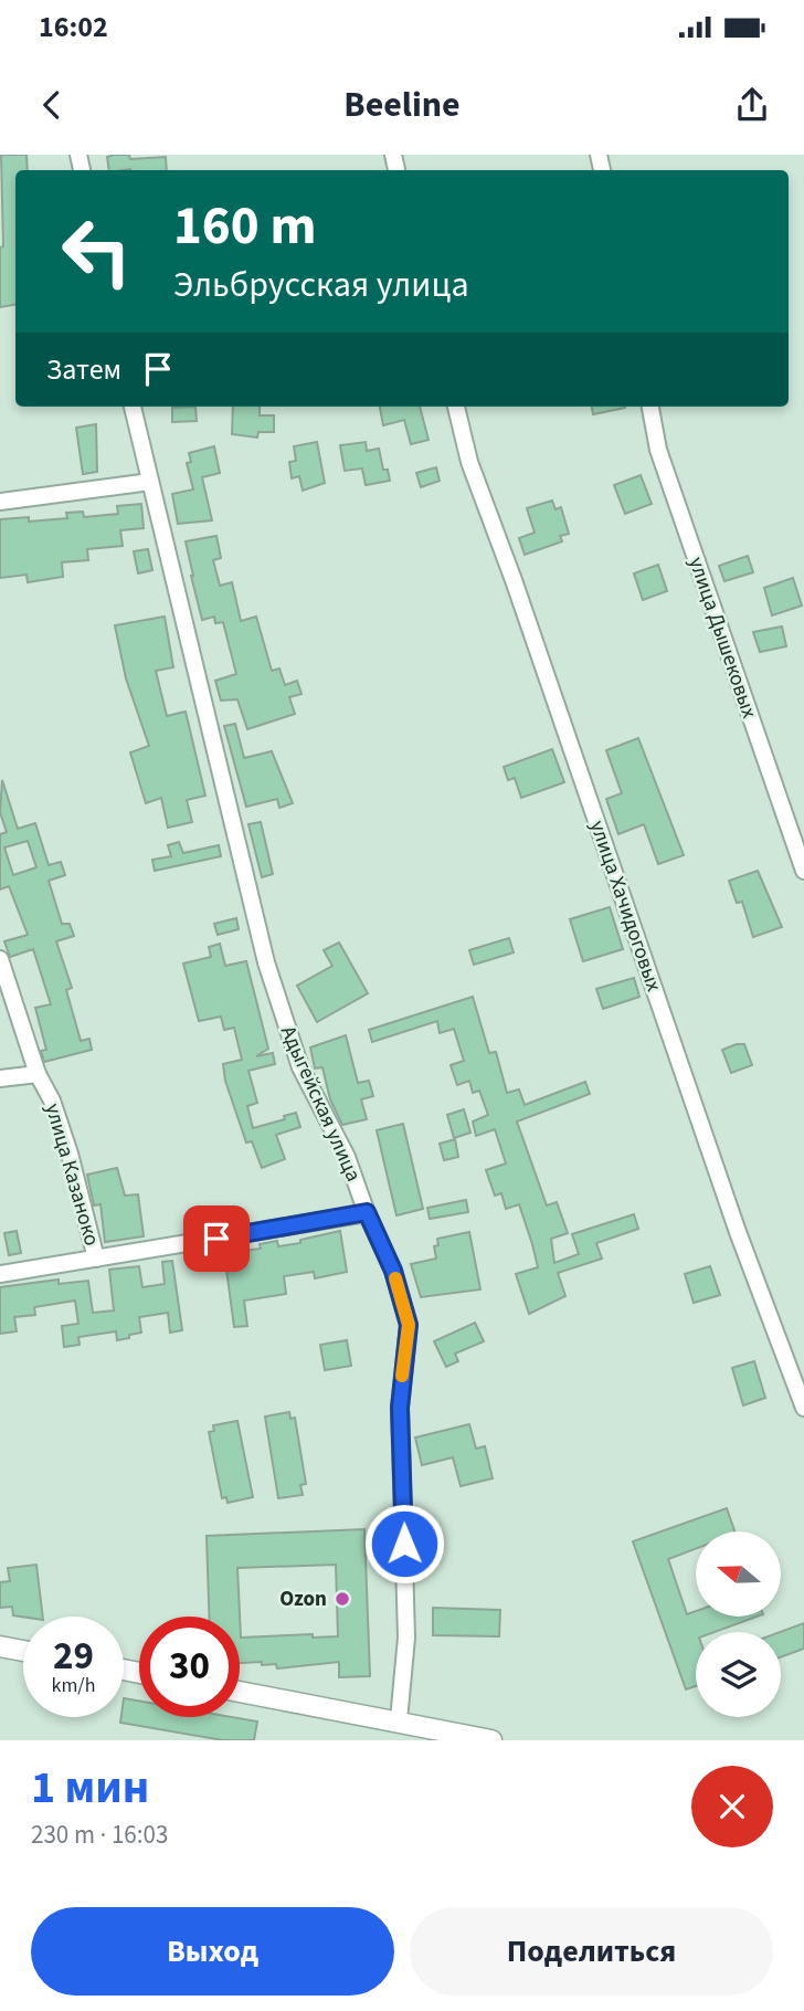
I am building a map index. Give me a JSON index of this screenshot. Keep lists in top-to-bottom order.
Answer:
{
  "streets": {
    "street": [
      "улица Дышековых",
      "улица Хачидоговых",
      "Адыгейская улица",
      "улица Казаноко"
    ]
  },
  "places": ["Ozon"],
  "north": "left",
  "page": {
    "status": "16:02",
    "header": "Beeline",
    "turn": ["160 m", "Эльбрусская улица"],
    "then": "Затем",
    "speed": "29 km/h",
    "limit": "30",
    "heading": ["1 мин", "230 m · 16:03"],
    "buttons": ["Выход", "Поделиться"]
  }
}
